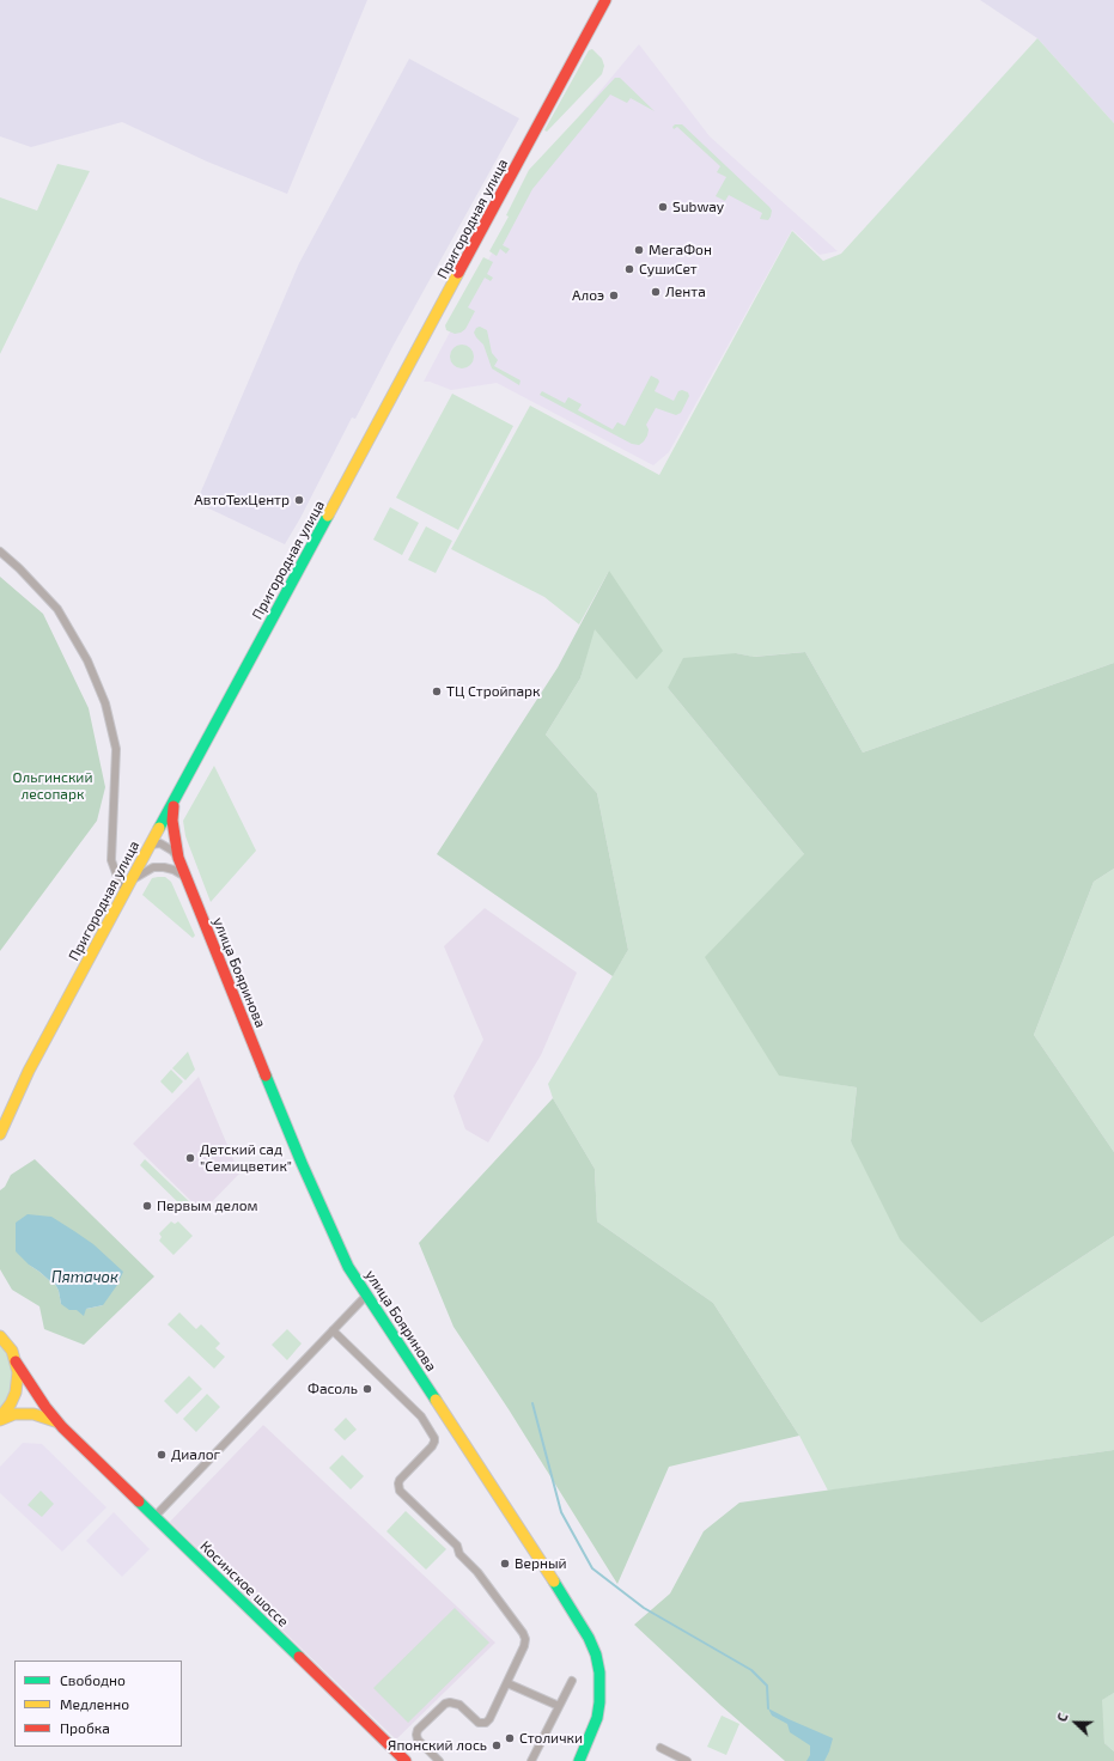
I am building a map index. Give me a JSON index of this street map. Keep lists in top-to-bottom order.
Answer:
{
  "streets": {
    "street": ["Пригородная улица", "улица Бояринова", "Косинское шоссе"]
  },
  "crossings": [
    ["Пригородная улица", "улица Бояринова"]
  ],
  "water": ["Пятачок"],
  "parks": ["Ольгинский лесопарк"],
  "places": [
    "Subway",
    "МегаФон",
    "СушиСет",
    "Лента",
    "Алоэ",
    "АвтоТехЦентр",
    "ТЦ Стройпарк",
    "Детский сад \"Семицветик\"",
    "Первым делом",
    "Фасоль",
    "Диалог",
    "Верный",
    "Столички",
    "Японский лось"
  ],
  "legend": ["Свободно", "Медленно", "Пробка"],
  "north": "left"
}
